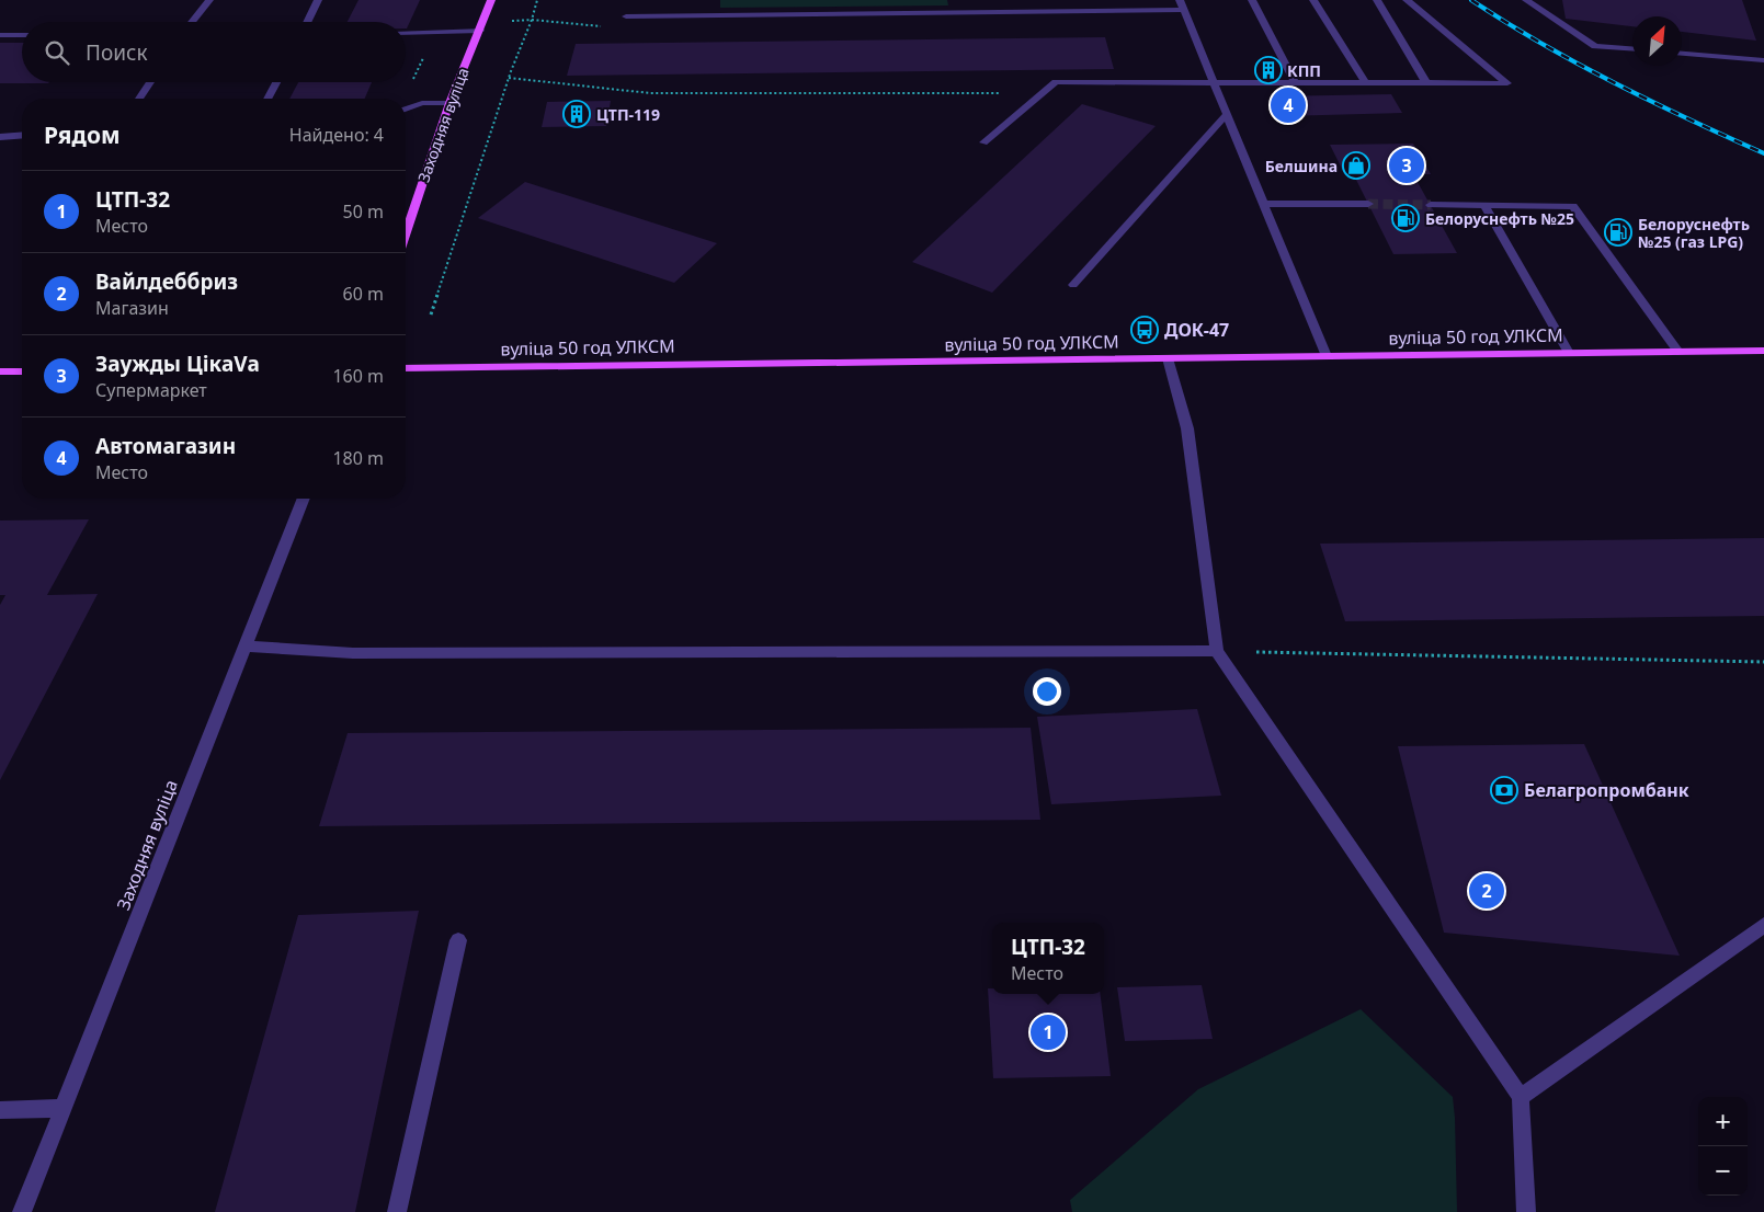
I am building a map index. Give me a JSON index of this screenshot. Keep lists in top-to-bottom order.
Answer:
{
  "streets": {
    "main road": ["Заходняя вуліца", "вуліца 50 год УЛКСМ"]
  },
  "places": {
    "building": ["КПП", "ЦТП-119"],
    "shop": ["Белшина"],
    "fuel station": ["Белоруснефть №25", "Белоруснефть №25 (газ LPG)"],
    "bus stop": ["ДОК-47"],
    "bank": ["Белагропромбанк"]
  },
  "north": "top right",
  "page": {
    "search": "Поиск",
    "pins": [
      "4",
      "3",
      "2",
      "1"
    ],
    "heading": ["Рядом", "Найдено: 4"],
    "list": [
      {
        "mark": "1",
        "name": "ЦТП-32",
        "note": "Место",
        "value": "50 m"
      },
      {
        "mark": "2",
        "name": "Вайлдеббриз",
        "note": "Магазин",
        "value": "60 m"
      },
      {
        "mark": "3",
        "name": "Заужды ЦікаVа",
        "note": "Супермаркет",
        "value": "160 m"
      },
      {
        "mark": "4",
        "name": "Автомагазин",
        "note": "Место",
        "value": "180 m"
      }
    ],
    "popup": ["ЦТП-32", "Место"],
    "map_buttons": ["+", "−"]
  }
}
